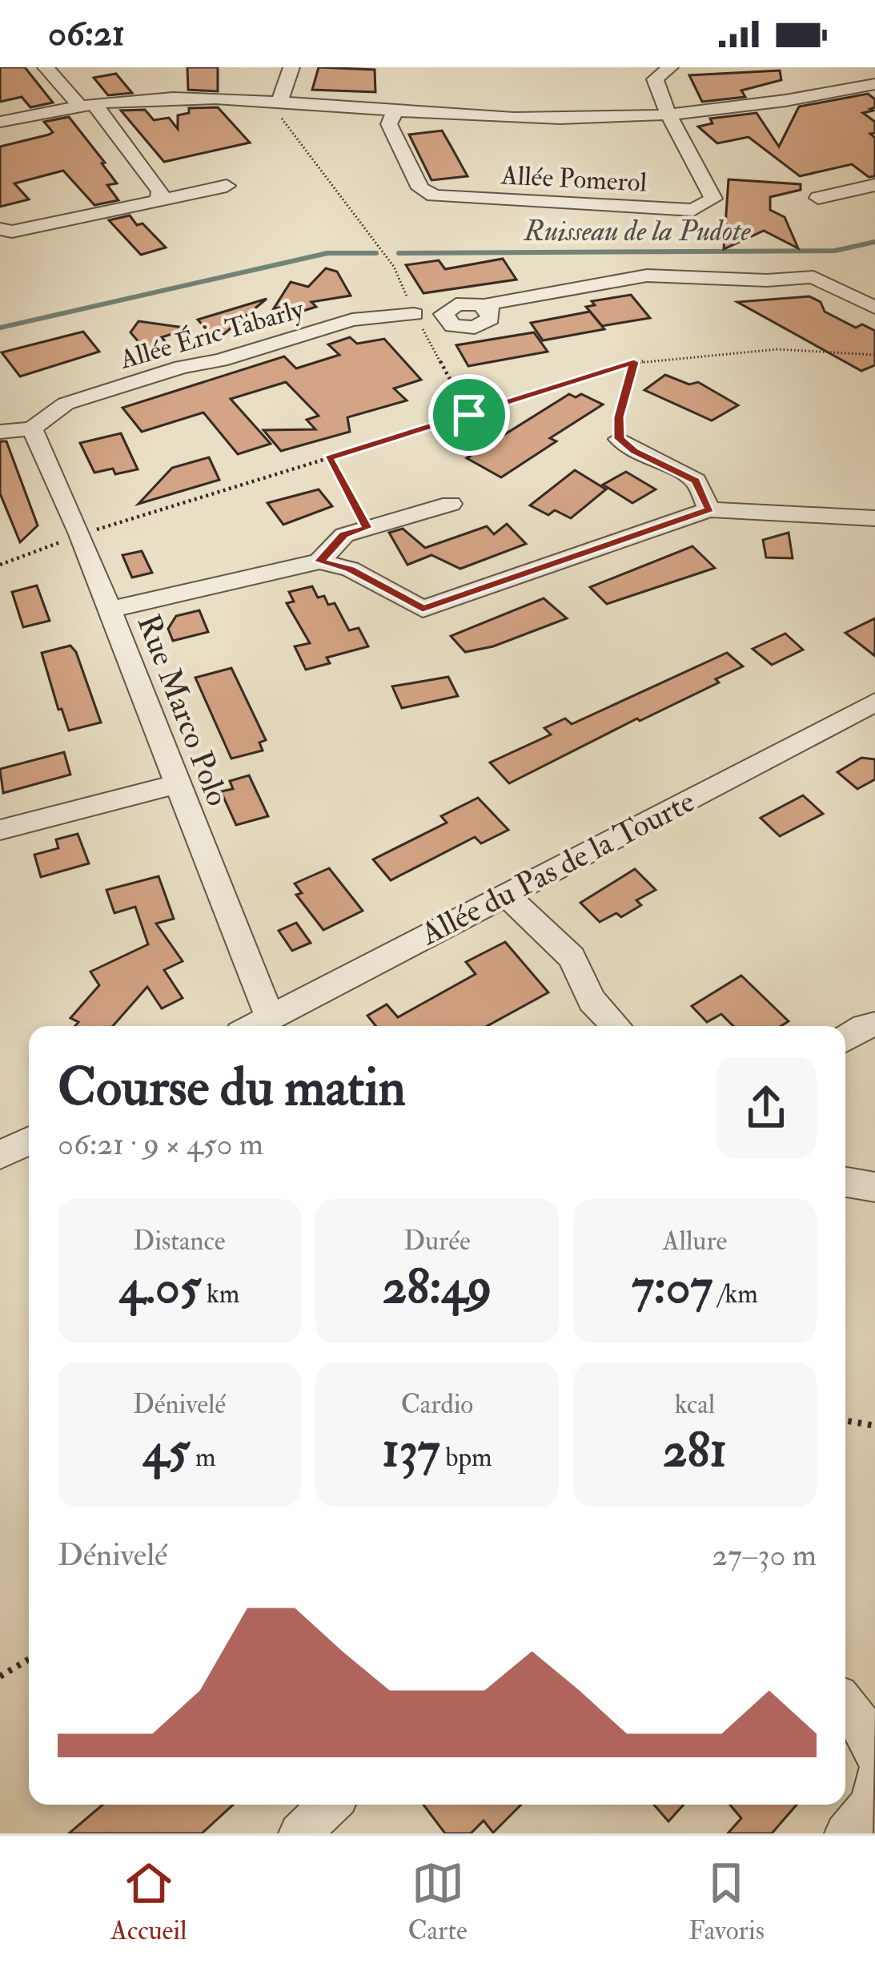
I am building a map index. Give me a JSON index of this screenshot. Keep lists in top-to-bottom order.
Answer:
{
  "streets": {
    "street": [
      "Allée Pomerol",
      "Allée Éric Tabarly",
      "Rue Marco Polo",
      "Allée du Pas de la Tourte"
    ]
  },
  "crossings": [
    ["Allée Éric Tabarly", "Rue Marco Polo"],
    ["Rue Marco Polo", "Allée du Pas de la Tourte"]
  ],
  "water": ["Ruisseau de la Pudote"],
  "page": {
    "status": "06:21",
    "heading": ["Course du matin", "06:21 · 9 × 450 m"],
    "stats": [
      ["Distance", "4.05 km"],
      ["Durée", "28:49"],
      ["Allure", "7:07 /km"],
      ["Dénivelé", "45 m"],
      ["Cardio", "137 bpm"],
      ["kcal", "281"]
    ],
    "chart": ["Dénivelé", "27–30 m"],
    "tabs": ["Accueil", "Carte", "Favoris"]
  }
}
